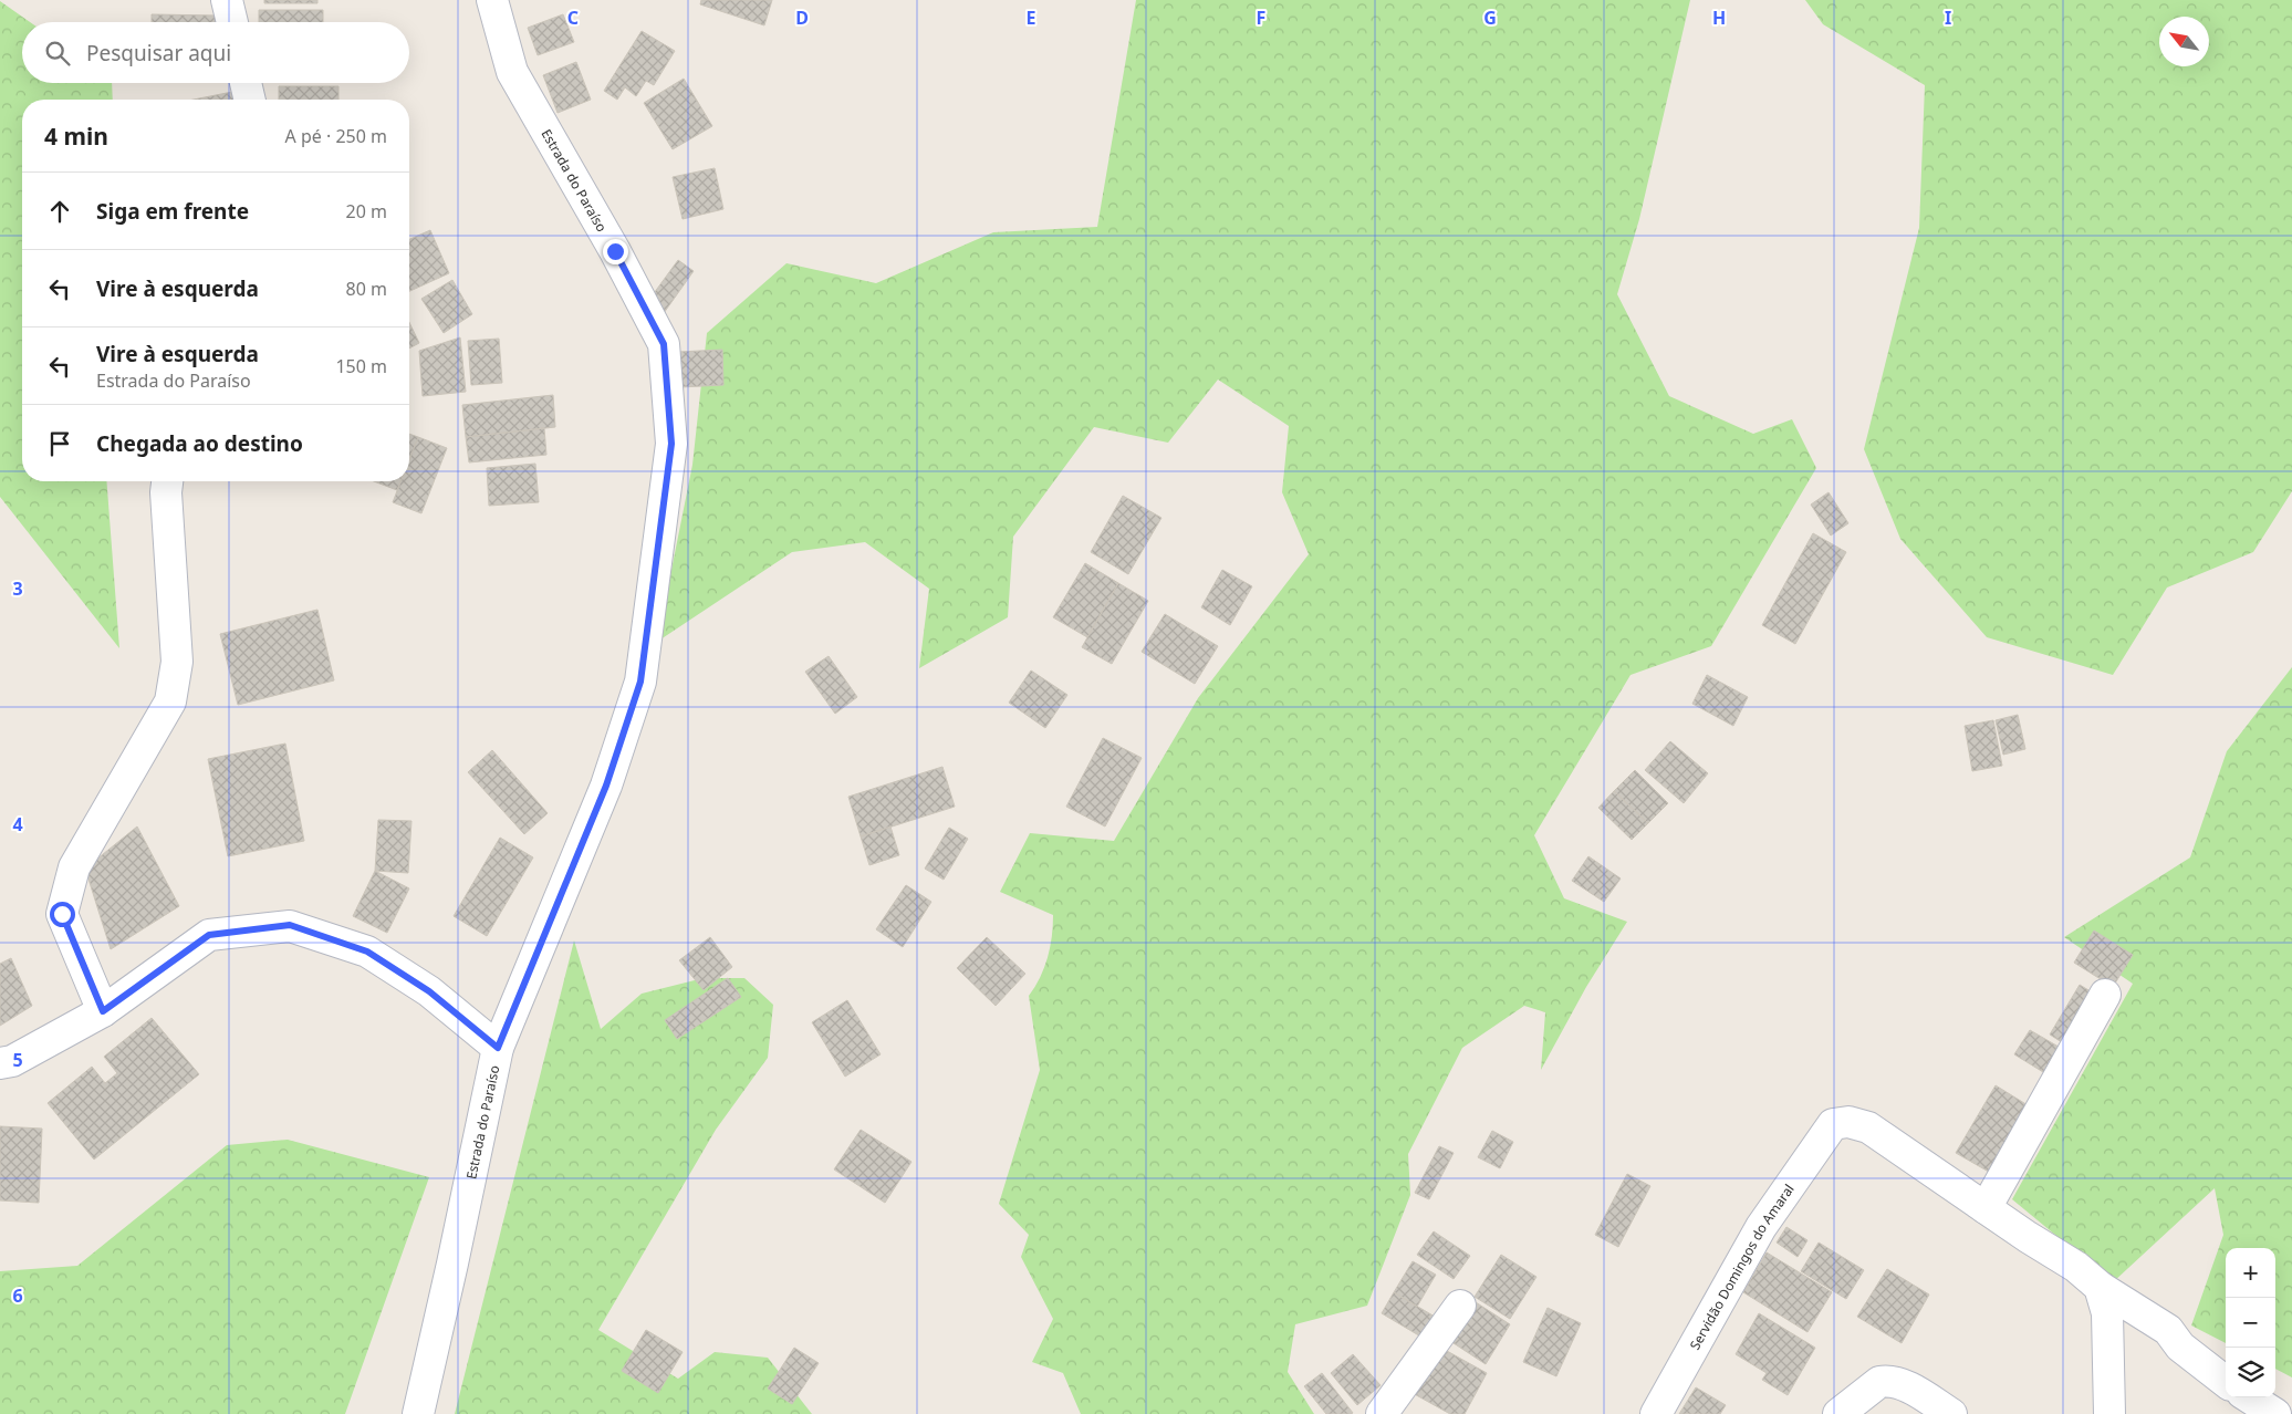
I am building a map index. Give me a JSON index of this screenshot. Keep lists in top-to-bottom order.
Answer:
{
  "streets": {
    "street": ["Estrada do Paraíso", "Servidão Domingos do Amaral"]
  },
  "north": "top left",
  "page": {
    "search": "Pesquisar aqui",
    "heading": ["4 min", "A pé · 250 m"],
    "list": [
      ["Siga em frente", "20 m"],
      ["Vire à esquerda", "80 m"],
      ["Vire à esquerda", "Estrada do Paraíso", "150 m"],
      "Chegada ao destino"
    ],
    "map_buttons": ["+", "−"]
  },
  "grid": {
    "columns": [
      "C",
      "D",
      "E",
      "F",
      "G",
      "H",
      "I"
    ],
    "rows": [
      "3",
      "4",
      "5",
      "6"
    ]
  }
}
